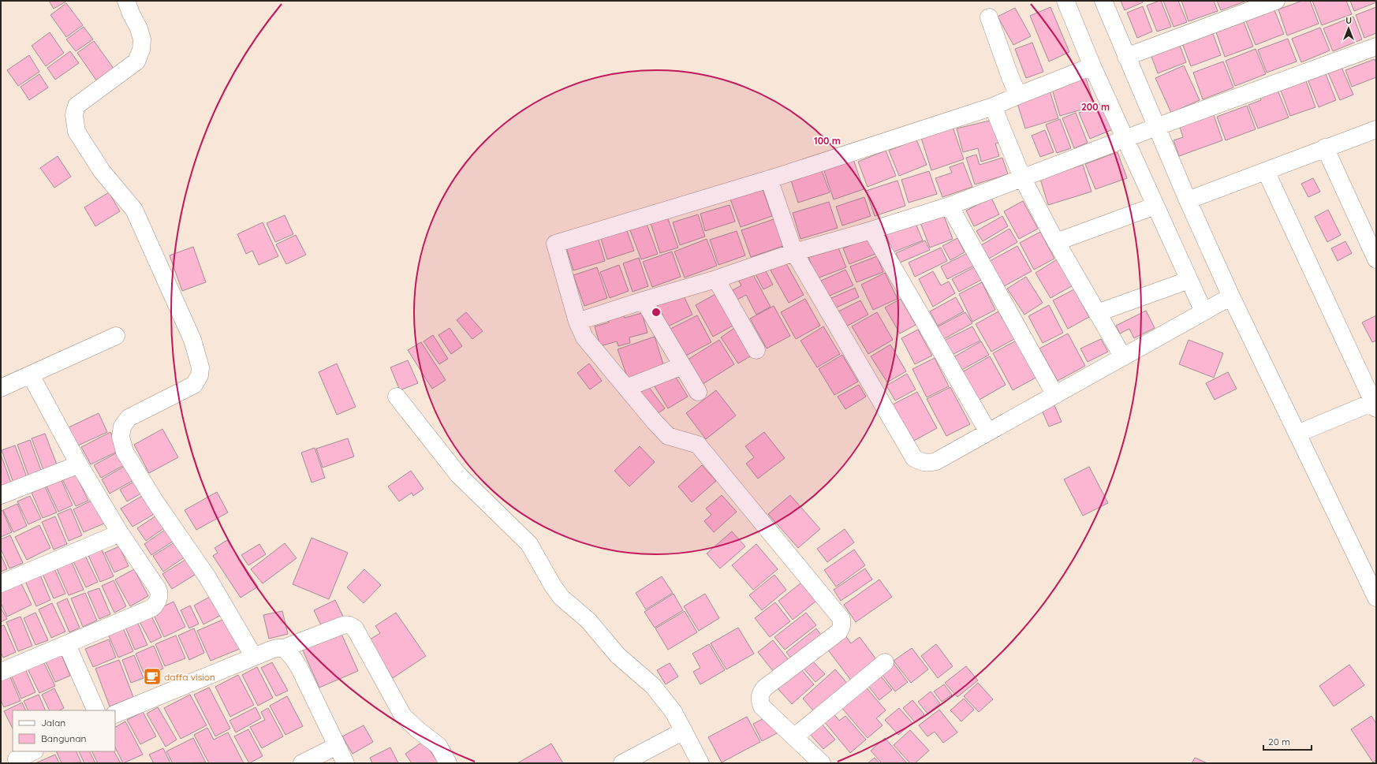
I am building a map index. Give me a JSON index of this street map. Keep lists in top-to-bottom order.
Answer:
{
  "places": {
    "cafe": ["daffa vision"]
  },
  "legend": ["Jalan", "Bangunan"],
  "scale_bar": "20 m",
  "north": "top",
  "rings": ["200 m", "100 m"]
}
